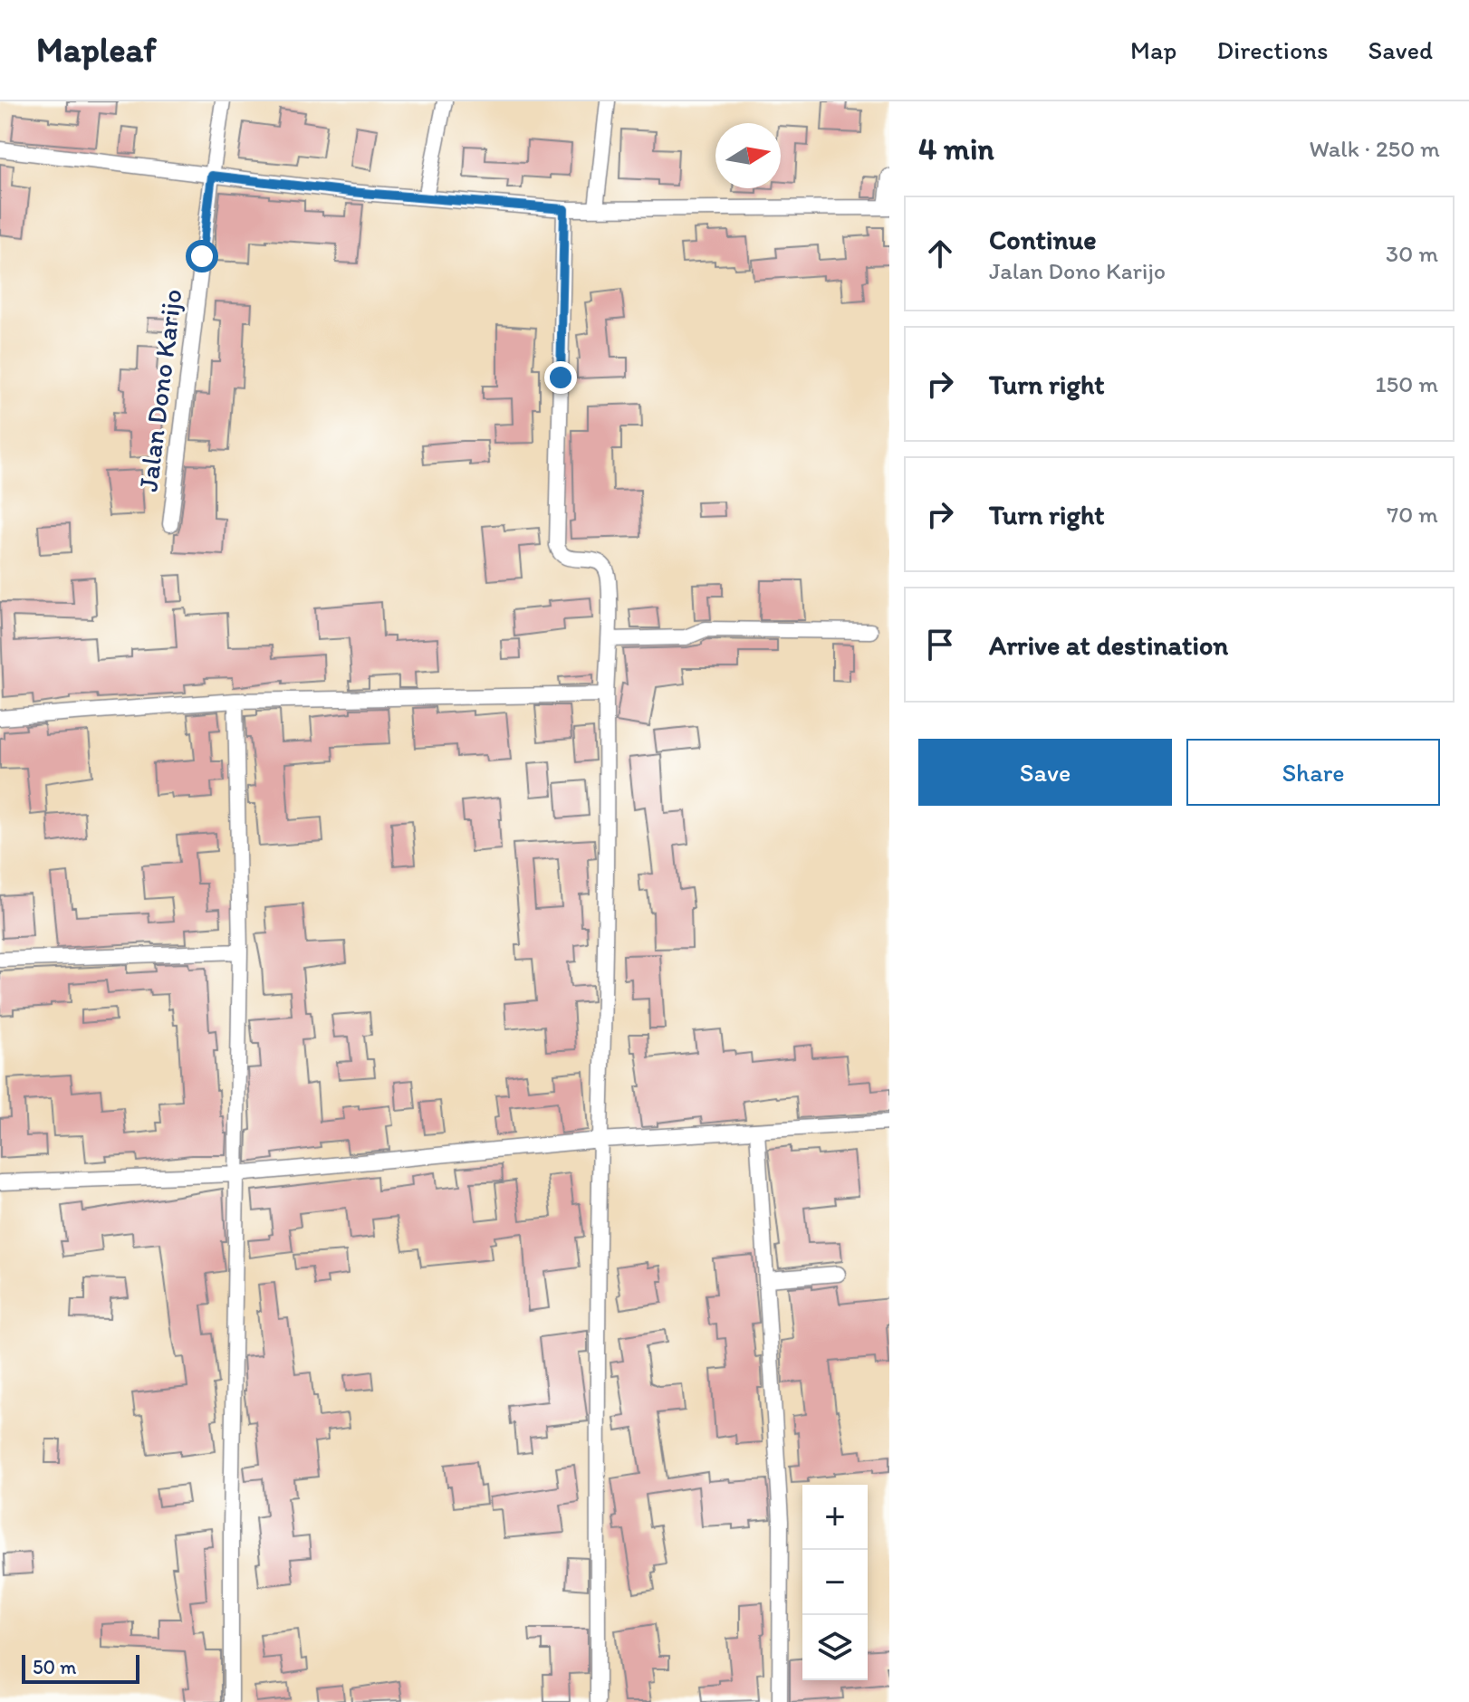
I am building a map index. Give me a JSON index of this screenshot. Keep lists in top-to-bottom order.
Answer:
{
  "streets": {
    "street": ["Jalan Dono Karijo"]
  },
  "scale_bar": "50 m",
  "north": "right",
  "page": {
    "header": "Mapleaf",
    "nav": ["Map", "Directions", "Saved"],
    "heading": ["4 min", "Walk · 250 m"],
    "list": [
      ["Continue", "Jalan Dono Karijo", "30 m"],
      ["Turn right", "150 m"],
      ["Turn right", "70 m"],
      "Arrive at destination"
    ],
    "buttons": ["Save", "Share"],
    "map_buttons": ["+", "−"],
    "scale": "50 m"
  }
}
